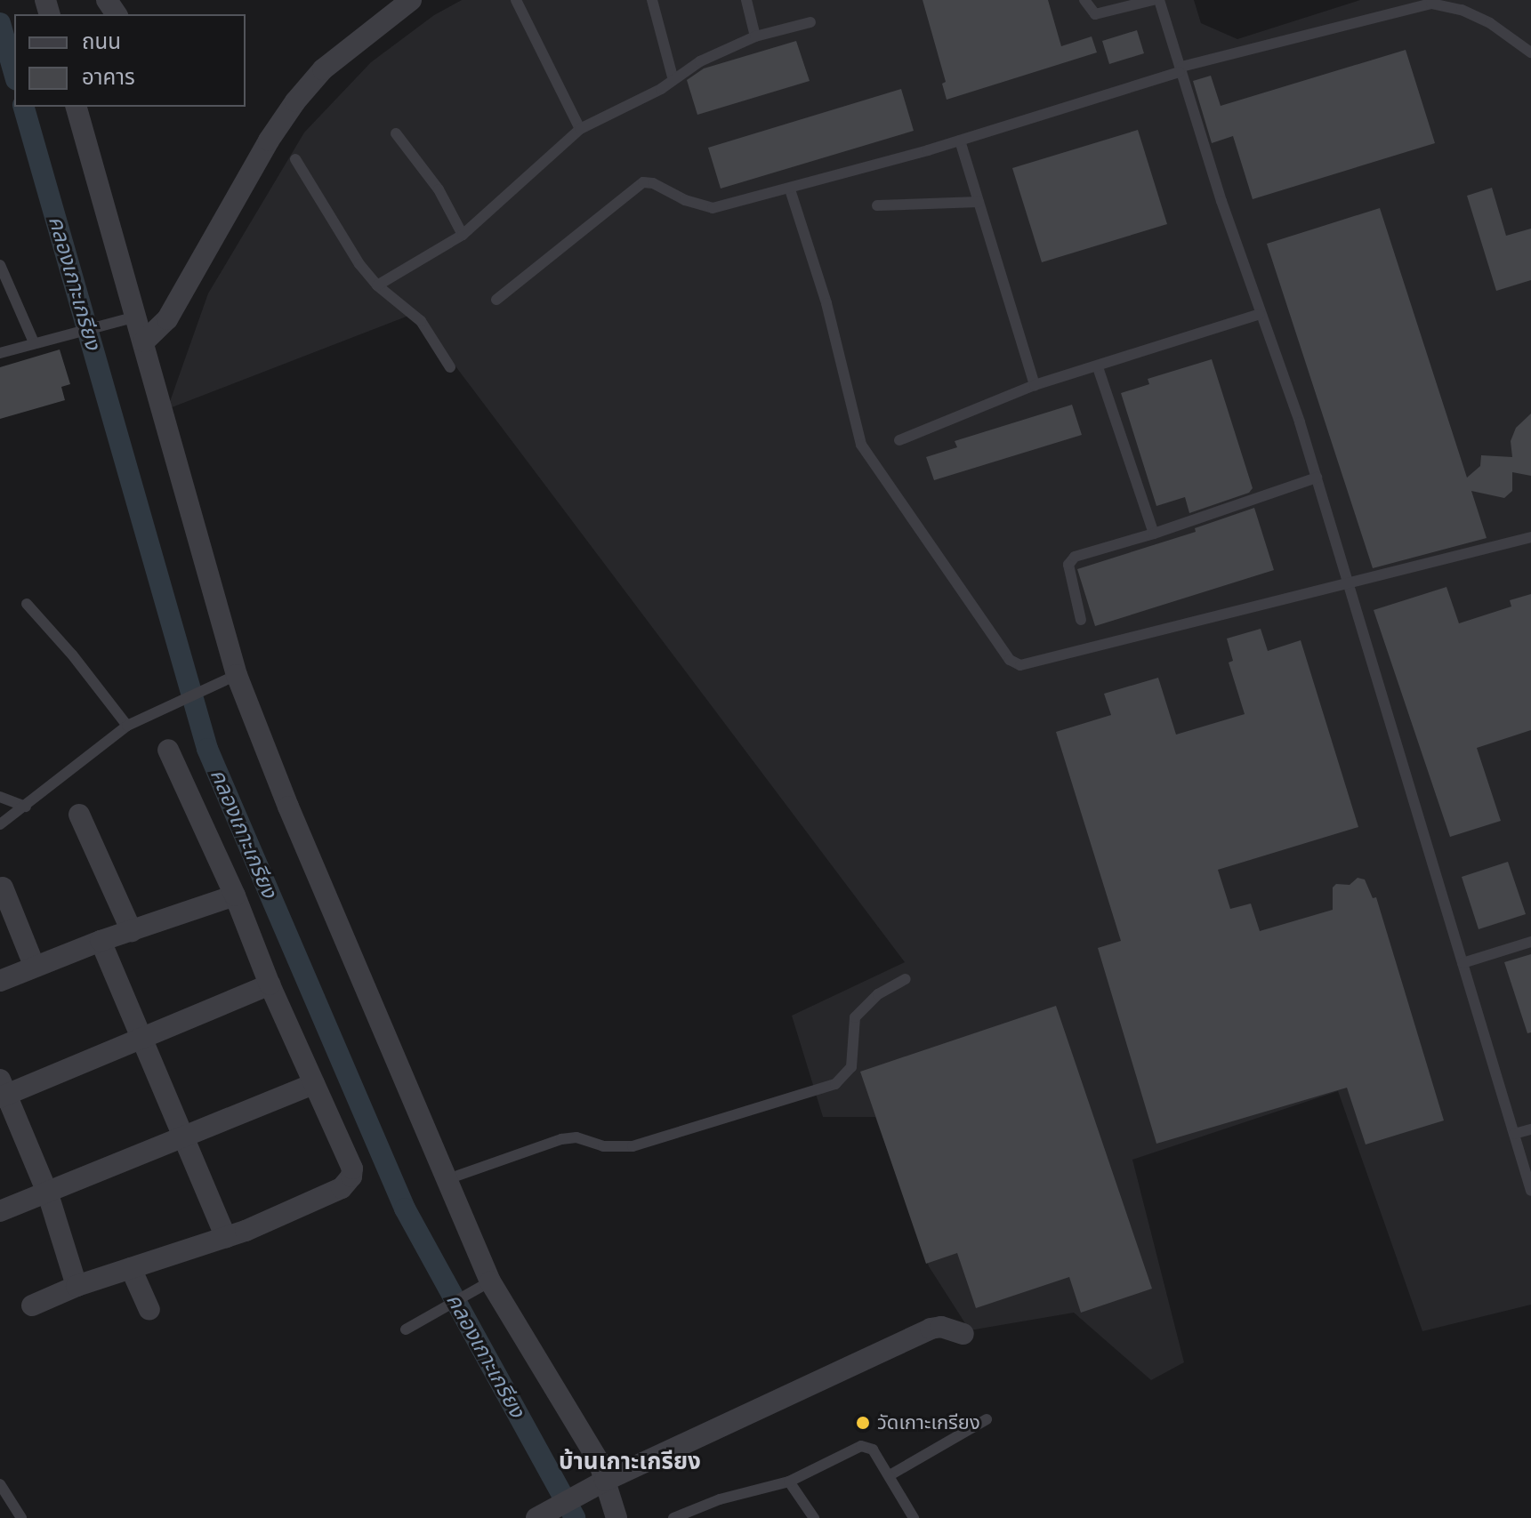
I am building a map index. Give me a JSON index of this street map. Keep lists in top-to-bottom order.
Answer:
{
  "districts": ["บ้านเกาะเกรียง"],
  "water": ["คลองเกาะเกรียง"],
  "places": ["วัดเกาะเกรียง"],
  "legend": ["ถนน", "อาคาร"]
}
